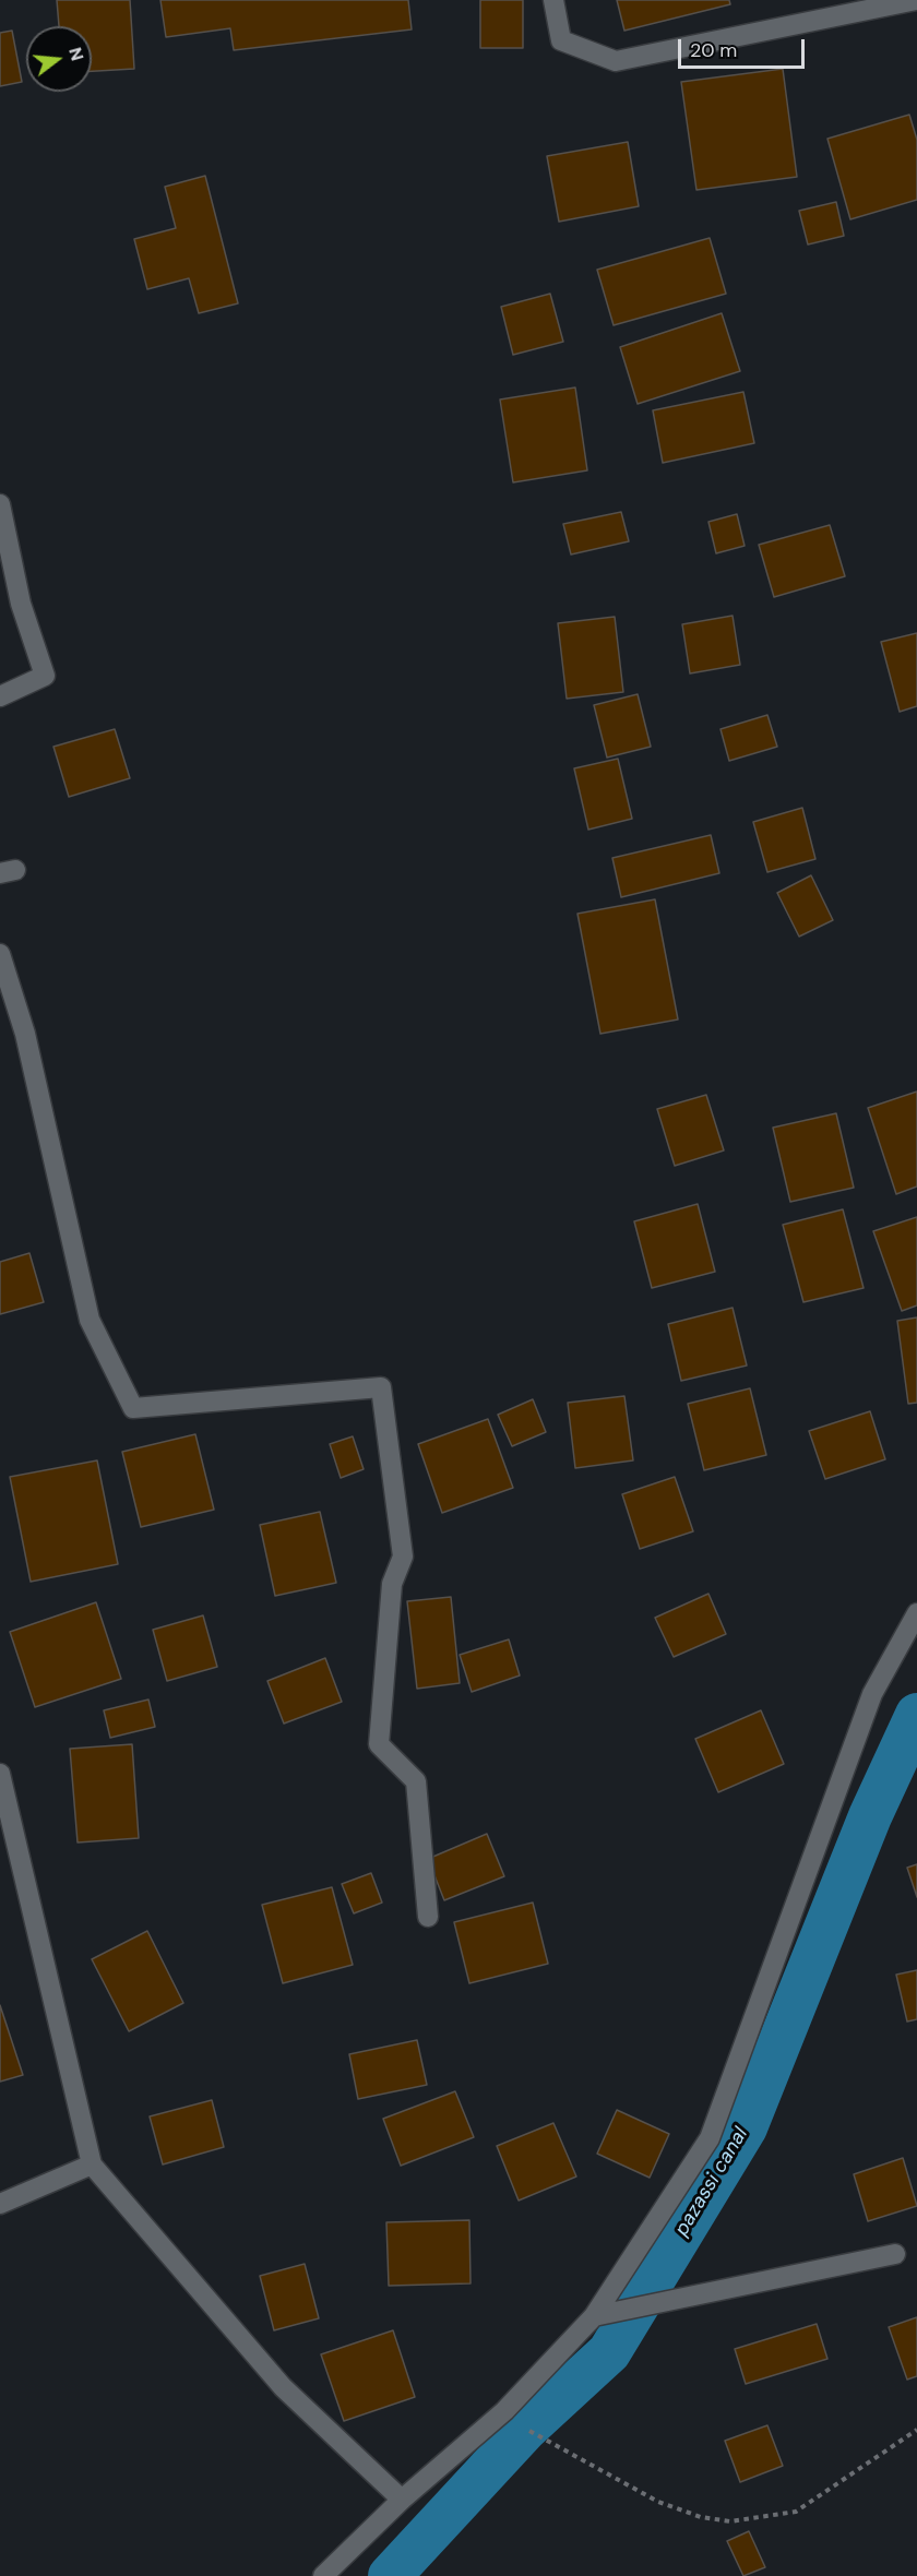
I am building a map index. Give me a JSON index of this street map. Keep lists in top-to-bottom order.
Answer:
{
  "water": ["pazassi canal"],
  "scale_bar": "20 m",
  "north": "right"
}
